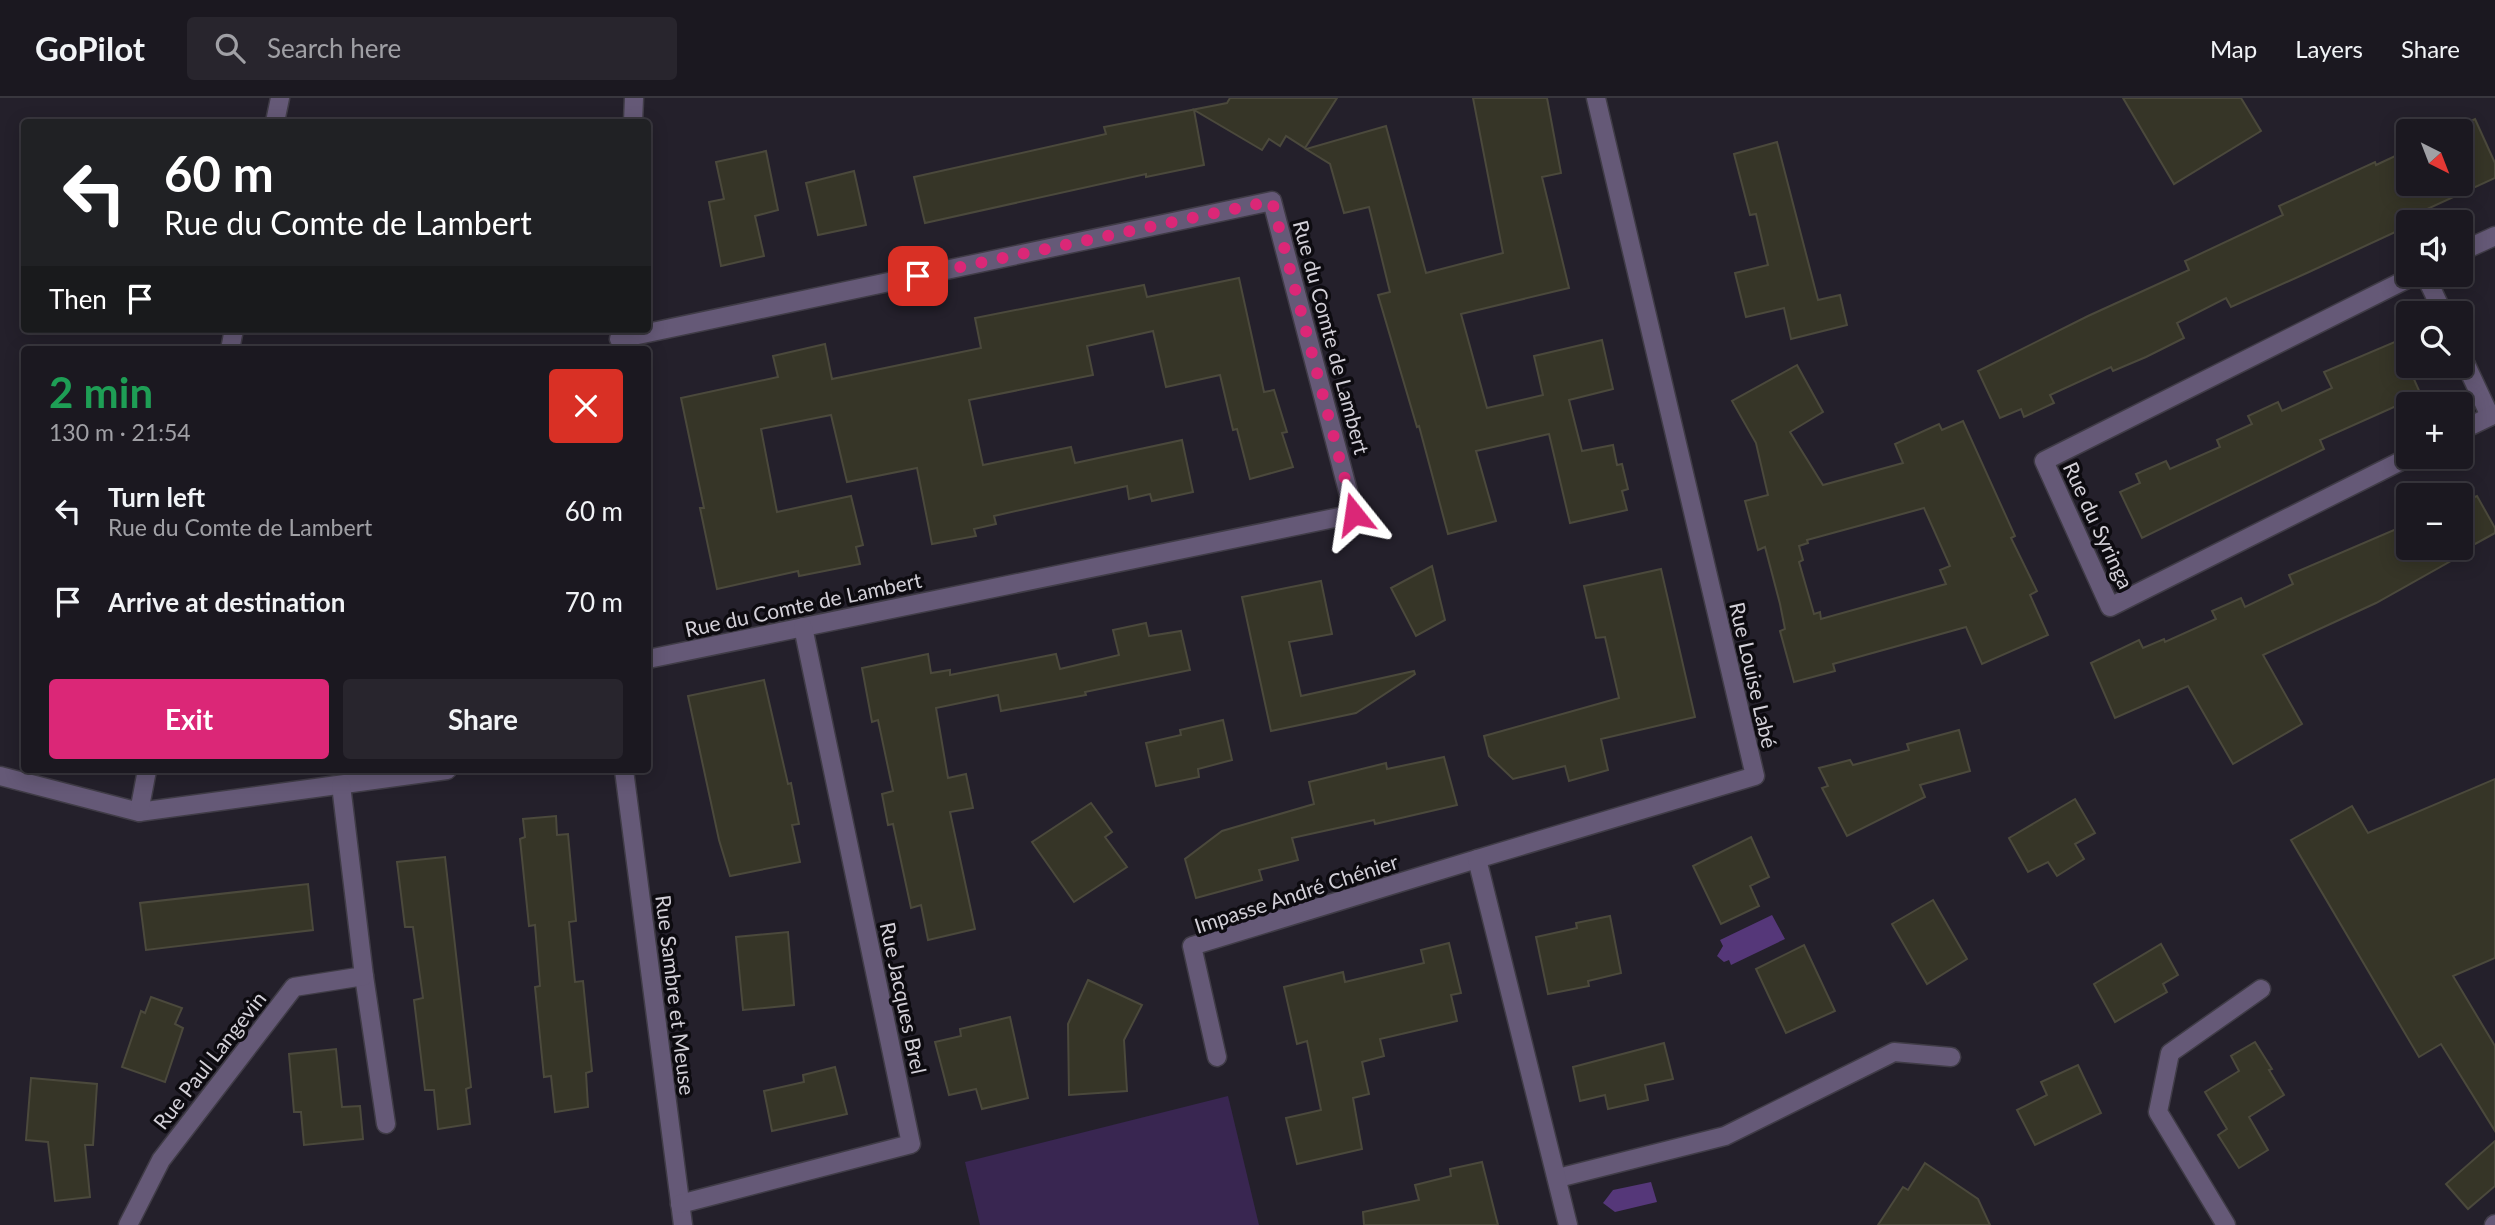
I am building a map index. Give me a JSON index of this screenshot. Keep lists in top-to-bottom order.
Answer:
{
  "streets": {
    "street": [
      "Rue du Comte de Lambert",
      "Rue du Syringa",
      "Rue Louise Labé",
      "Impasse André Chénier",
      "Rue Sambre et Meuse",
      "Rue Jacques Brel",
      "Rue Paul Langevin"
    ]
  },
  "crossings": [
    ["Rue du Comte de Lambert", "Rue Jacques Brel"],
    ["Rue Louise Labé", "Impasse André Chénier"],
    ["Rue Sambre et Meuse", "Rue Jacques Brel"]
  ],
  "north": "bottom right",
  "page": {
    "header": "GoPilot",
    "search": "Search here",
    "nav": ["Map", "Layers", "Share"],
    "map_buttons": ["+", "−"],
    "turn": ["60 m", "Rue du Comte de Lambert"],
    "then": "Then",
    "heading": ["2 min", "130 m · 21:54"],
    "list": [
      {
        "name": "Turn left",
        "note": "Rue du Comte de Lambert",
        "value": "60 m"
      },
      {
        "name": "Arrive at destination",
        "value": "70 m"
      }
    ],
    "buttons": ["Exit", "Share"]
  }
}
